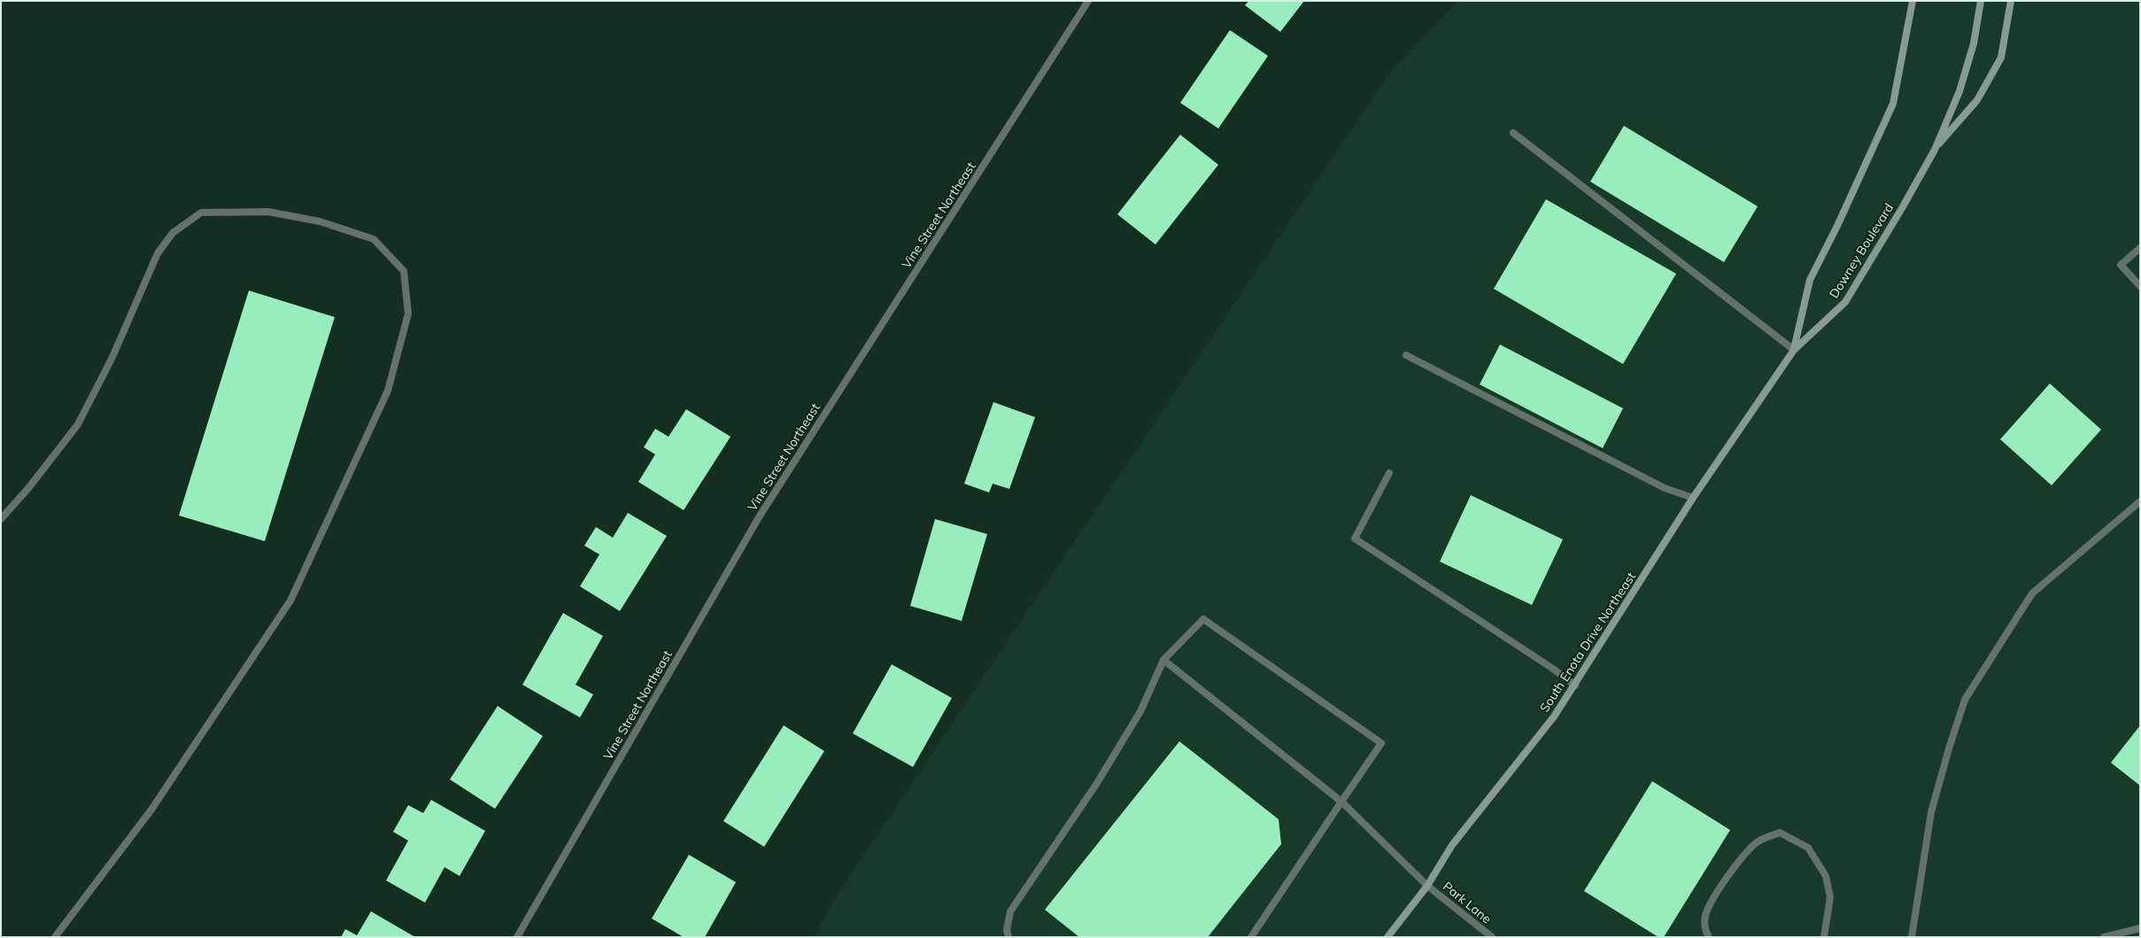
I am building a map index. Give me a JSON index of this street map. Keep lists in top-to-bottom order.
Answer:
{
  "streets": {
    "main road": ["Downey Boulevard", "South Enota Drive Northeast"],
    "street": ["Vine Street Northeast", "Park Lane"]
  },
  "crossings": [
    ["Downey Boulevard", "South Enota Drive Northeast"],
    ["South Enota Drive Northeast", "Park Lane"]
  ]
}
